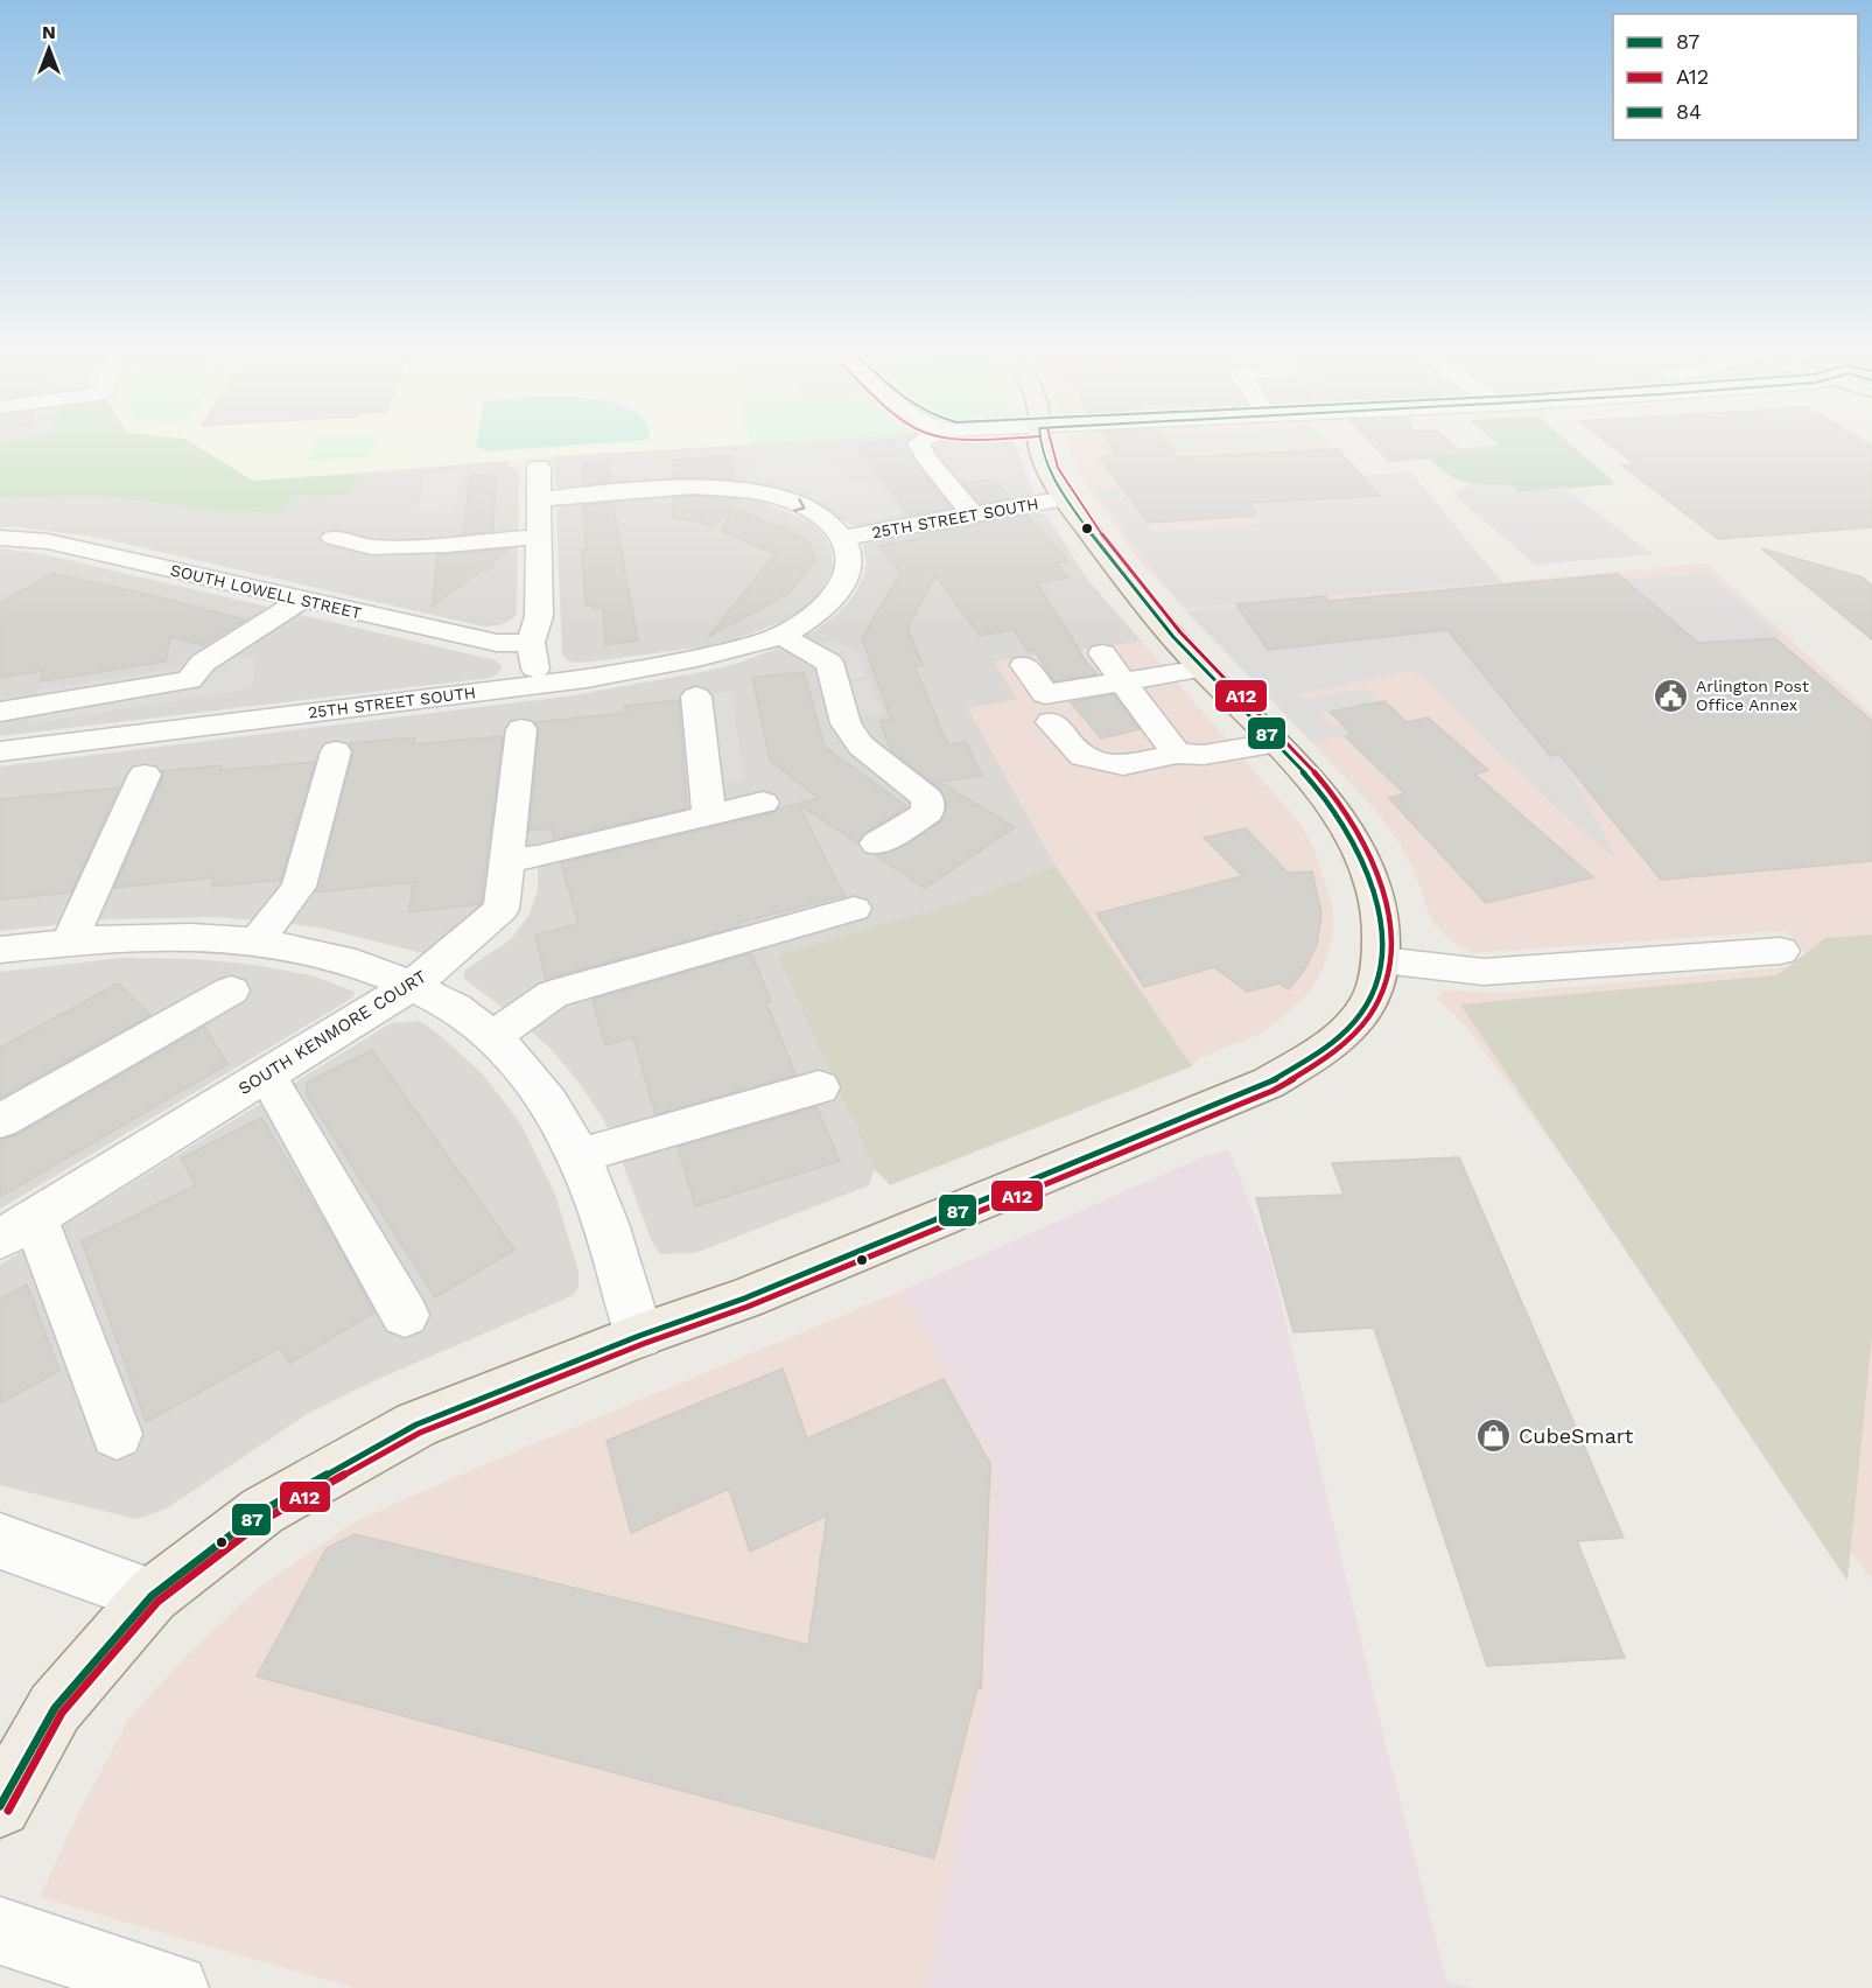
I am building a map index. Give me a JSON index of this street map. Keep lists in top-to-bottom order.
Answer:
{
  "streets": {
    "street": ["25TH STREET SOUTH", "SOUTH LOWELL STREET", "SOUTH KENMORE COURT"]
  },
  "places": {
    "public building": ["Arlington Post Office Annex"],
    "shop": ["CubeSmart"]
  },
  "lines": ["transit line 87", "transit line A12"],
  "legend": ["87", "A12", "84"],
  "north": "top"
}
